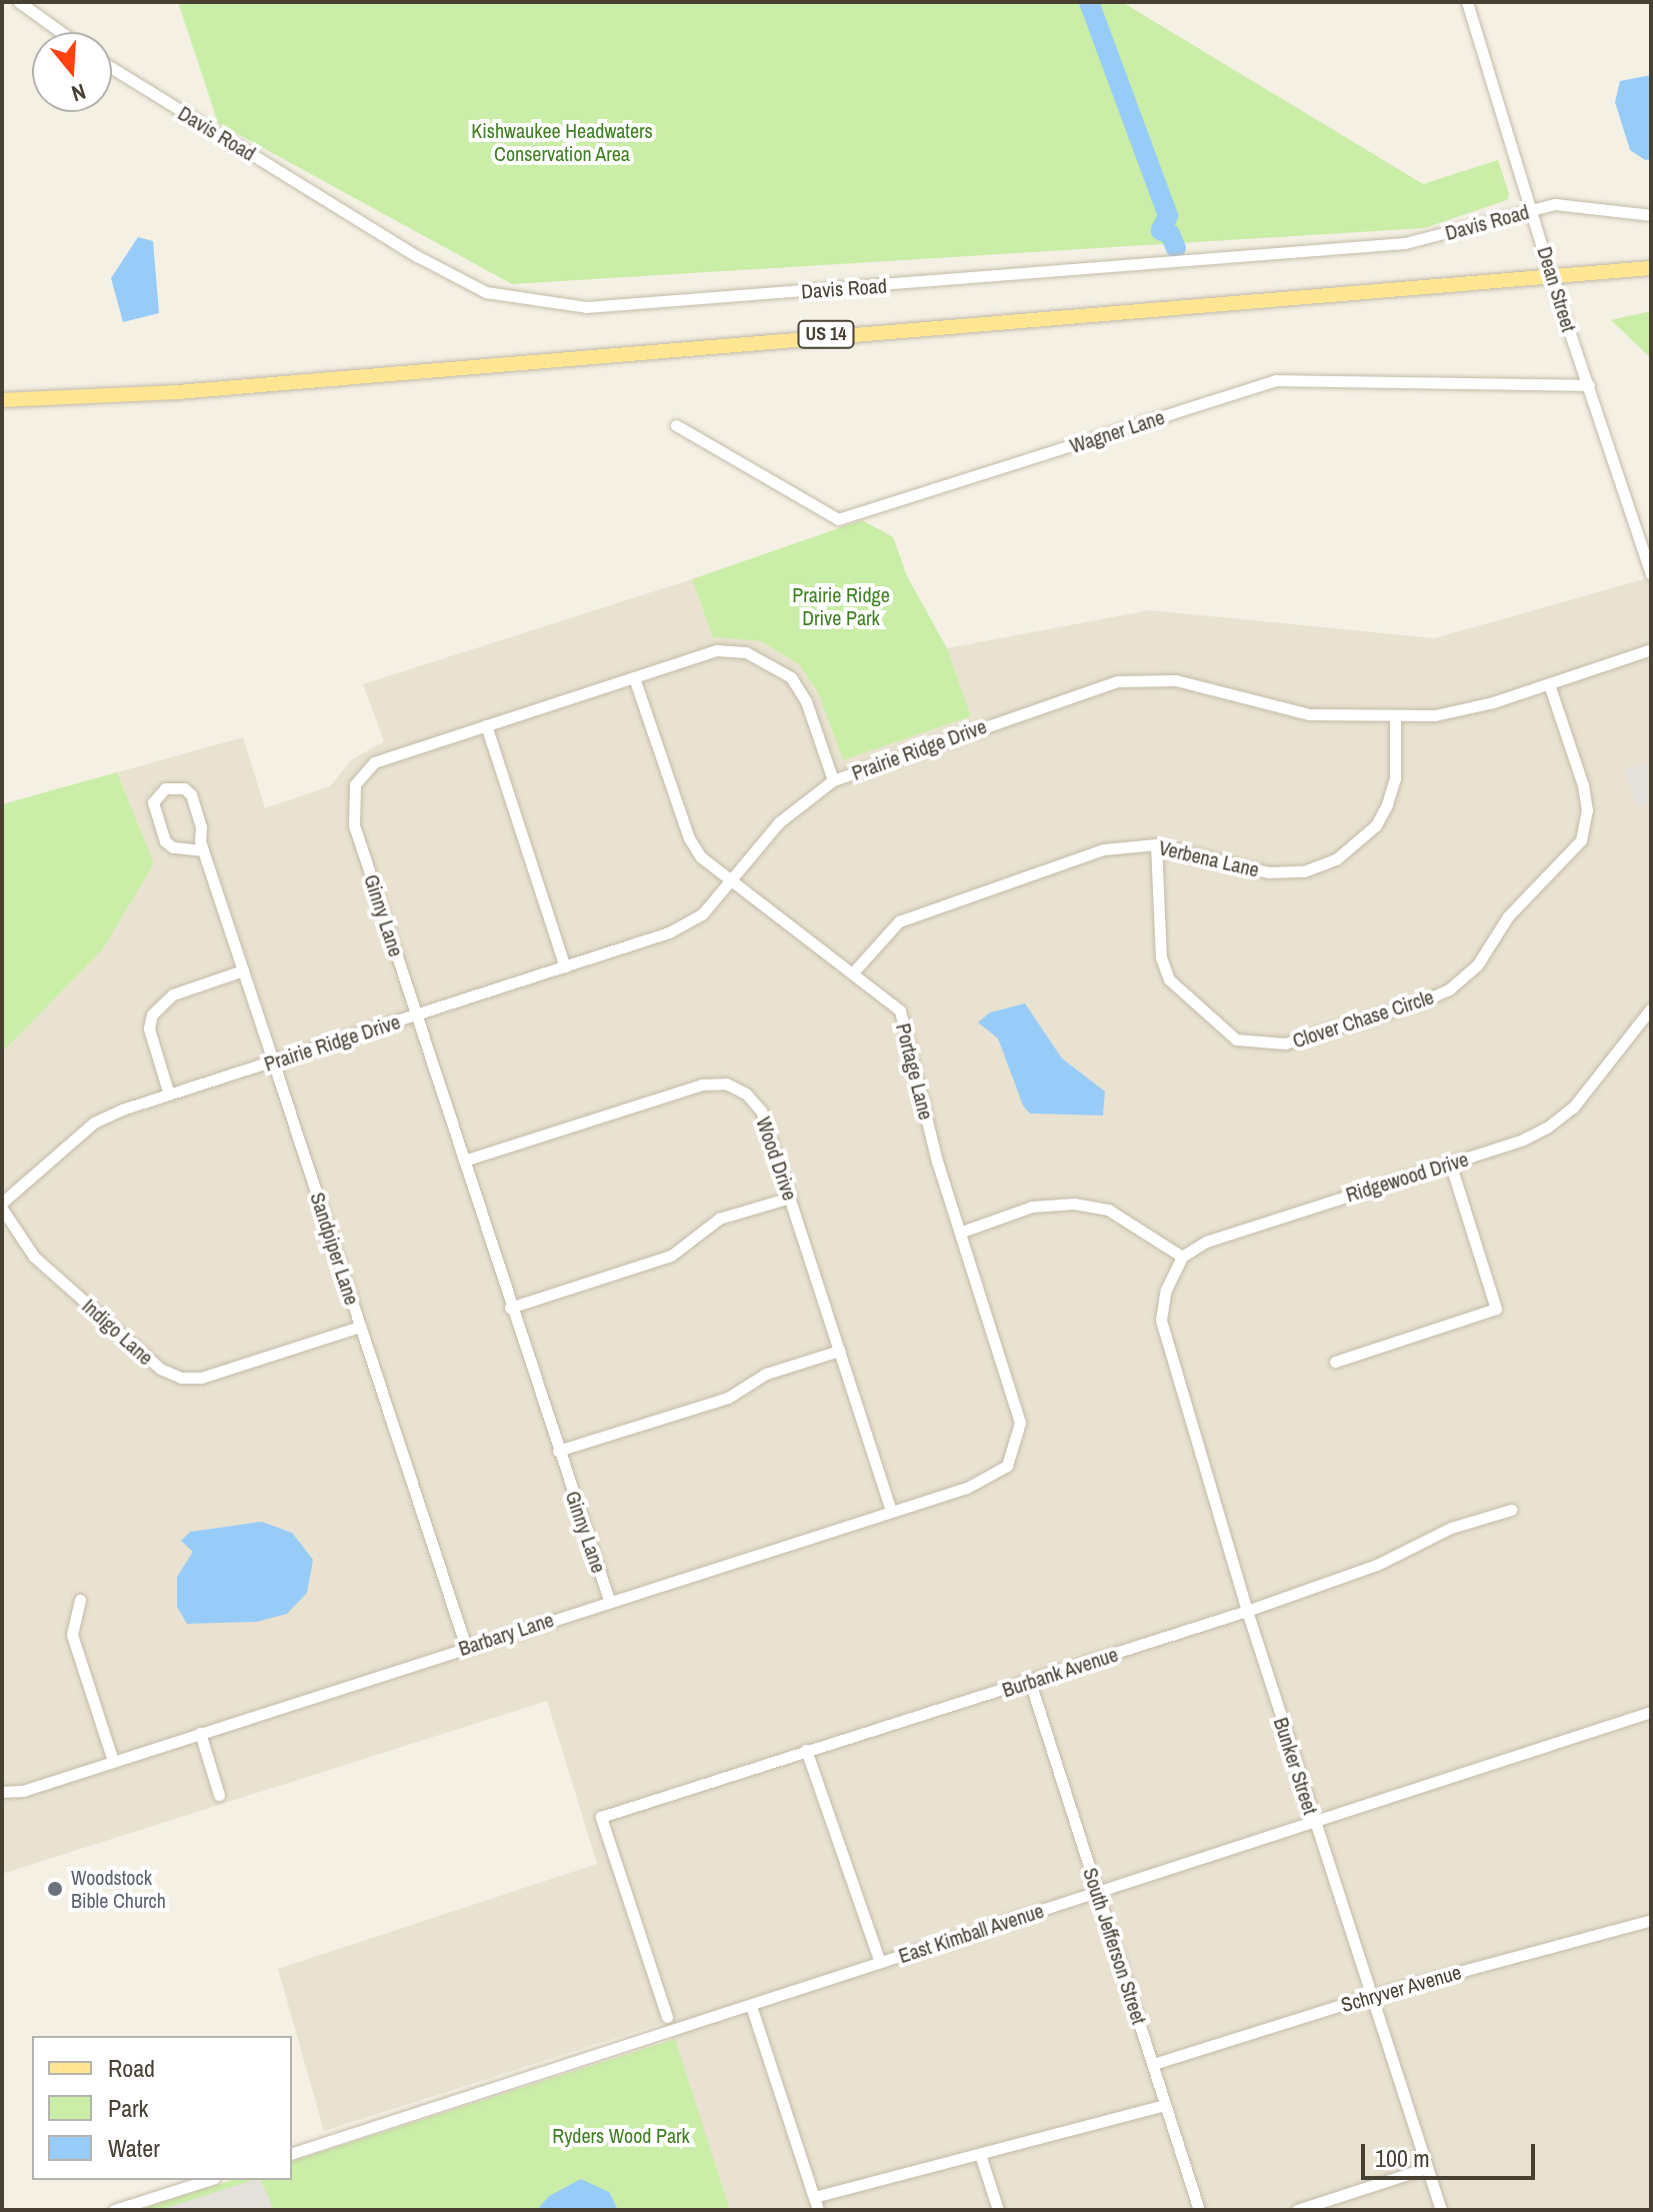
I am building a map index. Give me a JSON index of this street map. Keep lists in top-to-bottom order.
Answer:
{
  "streets": {
    "main road": ["US 14"],
    "street": [
      "Davis Road",
      "Dean Street",
      "Wagner Lane",
      "Prairie Ridge Drive",
      "Verbena Lane",
      "Ginny Lane",
      "Clover Chase Circle",
      "Portage Lane",
      "Wood Drive",
      "Ridgewood Drive",
      "Sandpiper Lane",
      "Indigo Lane",
      "Barbary Lane",
      "Burbank Avenue",
      "Bunker Street",
      "East Kimball Avenue",
      "South Jefferson Street",
      "Schryver Avenue"
    ]
  },
  "crossings": [
    ["Davis Road", "Dean Street"],
    ["Dean Street", "US 14"],
    ["Dean Street", "Wagner Lane"],
    ["Prairie Ridge Drive", "Verbena Lane"],
    ["Prairie Ridge Drive", "Ginny Lane"],
    ["Prairie Ridge Drive", "Clover Chase Circle"],
    ["Prairie Ridge Drive", "Portage Lane"],
    ["Prairie Ridge Drive", "Sandpiper Lane"],
    ["Prairie Ridge Drive", "Indigo Lane"],
    ["Verbena Lane", "Clover Chase Circle"],
    ["Verbena Lane", "Portage Lane"],
    ["Ginny Lane", "Portage Lane"],
    ["Ginny Lane", "Wood Drive"],
    ["Ginny Lane", "Barbary Lane"],
    ["Portage Lane", "Barbary Lane"],
    ["Wood Drive", "Barbary Lane"],
    ["Ridgewood Drive", "Bunker Street"],
    ["Sandpiper Lane", "Indigo Lane"],
    ["Sandpiper Lane", "Barbary Lane"],
    ["Burbank Avenue", "Bunker Street"],
    ["Burbank Avenue", "South Jefferson Street"],
    ["Bunker Street", "East Kimball Avenue"],
    ["Bunker Street", "Schryver Avenue"],
    ["East Kimball Avenue", "South Jefferson Street"],
    ["South Jefferson Street", "Schryver Avenue"]
  ],
  "parks": ["Kishwaukee Headwaters Conservation Area", "Prairie Ridge Drive Park", "Ryders Wood Park"],
  "places": ["Woodstock Bible Church"],
  "legend": ["Road", "Park", "Water"],
  "scale_bar": "100 m",
  "north": "bottom"
}
